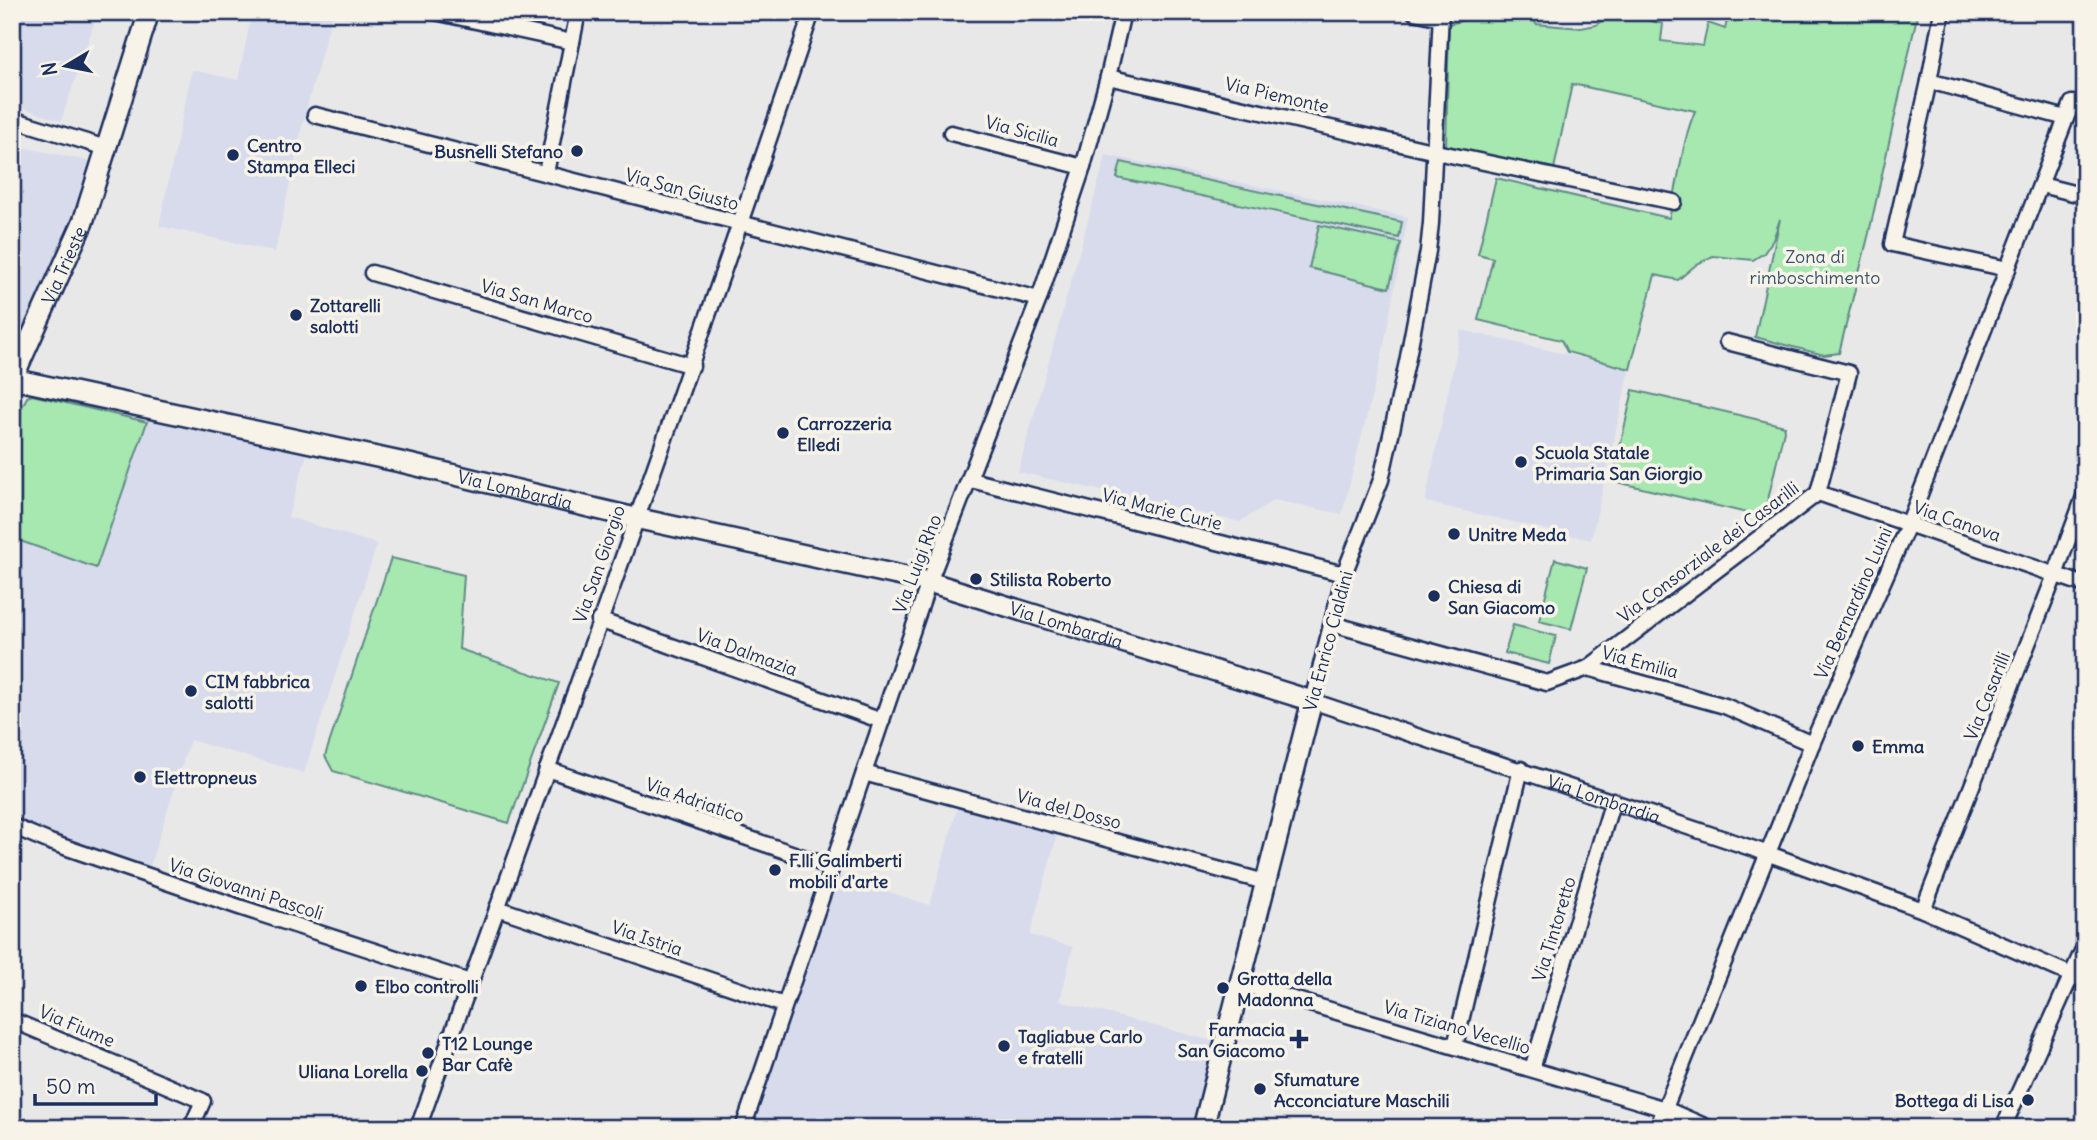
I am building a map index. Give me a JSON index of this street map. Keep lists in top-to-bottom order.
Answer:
{
  "streets": {
    "street": [
      "Via Piemonte",
      "Via Sicilia",
      "Via San Giusto",
      "Via Trieste",
      "Via San Marco",
      "Via Lombardia",
      "Via Marie Curie",
      "Via Canova",
      "Via Consorziale dei Casarilli",
      "Via San Giorgio",
      "Via Luigi Rho",
      "Via Bernardino Luini",
      "Via Enrico Cialdini",
      "Via Dalmazia",
      "Via Emilia",
      "Via Casarilli",
      "Via Adriatico",
      "Via del Dosso",
      "Via Giovanni Pascoli",
      "Via Tintoretto",
      "Via Istria",
      "Via Fiume",
      "Via Tiziano Vecellio"
    ]
  },
  "crossings": [
    ["Via Piemonte", "Via Luigi Rho"],
    ["Via Piemonte", "Via Enrico Cialdini"],
    ["Via Sicilia", "Via Luigi Rho"],
    ["Via San Giusto", "Via San Giorgio"],
    ["Via San Giusto", "Via Luigi Rho"],
    ["Via Trieste", "Via Lombardia"],
    ["Via San Marco", "Via San Giorgio"],
    ["Via Lombardia", "Via San Giorgio"],
    ["Via Lombardia", "Via Luigi Rho"],
    ["Via Lombardia", "Via Bernardino Luini"],
    ["Via Lombardia", "Via Enrico Cialdini"],
    ["Via Lombardia", "Via Casarilli"],
    ["Via Lombardia", "Via Tintoretto"],
    ["Via Marie Curie", "Via Luigi Rho"],
    ["Via Marie Curie", "Via Enrico Cialdini"],
    ["Via Canova", "Via Consorziale dei Casarilli"],
    ["Via Canova", "Via Bernardino Luini"],
    ["Via Canova", "Via Casarilli"],
    ["Via Consorziale dei Casarilli", "Via Emilia"],
    ["Via San Giorgio", "Via Dalmazia"],
    ["Via San Giorgio", "Via Adriatico"],
    ["Via San Giorgio", "Via Giovanni Pascoli"],
    ["Via San Giorgio", "Via Istria"],
    ["Via Luigi Rho", "Via Dalmazia"],
    ["Via Luigi Rho", "Via Adriatico"],
    ["Via Luigi Rho", "Via del Dosso"],
    ["Via Luigi Rho", "Via Istria"],
    ["Via Bernardino Luini", "Via Emilia"],
    ["Via Bernardino Luini", "Via Tiziano Vecellio"],
    ["Via Enrico Cialdini", "Via Emilia"],
    ["Via Enrico Cialdini", "Via del Dosso"],
    ["Via Enrico Cialdini", "Via Tiziano Vecellio"],
    ["Via Tintoretto", "Via Tiziano Vecellio"]
  ],
  "parks": ["Zona di rimboschimento"],
  "places": {
    "other": [
      "Busnelli Stefano",
      "Centro Stampa Elleci",
      "Zottarelli salotti",
      "Carrozzeria Elledi",
      "Scuola Statale Primaria San Giorgio",
      "Unitre Meda",
      "Stilista Roberto",
      "Chiesa di San Giacomo",
      "CIM fabbrica salotti",
      "Emma",
      "Elettropneus",
      "F.lli Galimberti mobili d'arte",
      "Elbo controlli",
      "Grotta della Madonna",
      "Tagliabue Carlo e fratelli",
      "T12 Lounge Bar Cafè",
      "Uliana Lorella",
      "Sfumature Acconciature Maschili",
      "Bottega di Lisa"
    ],
    "health": ["Farmacia San Giacomo"]
  },
  "scale_bar": "50 m",
  "north": "left"
}
